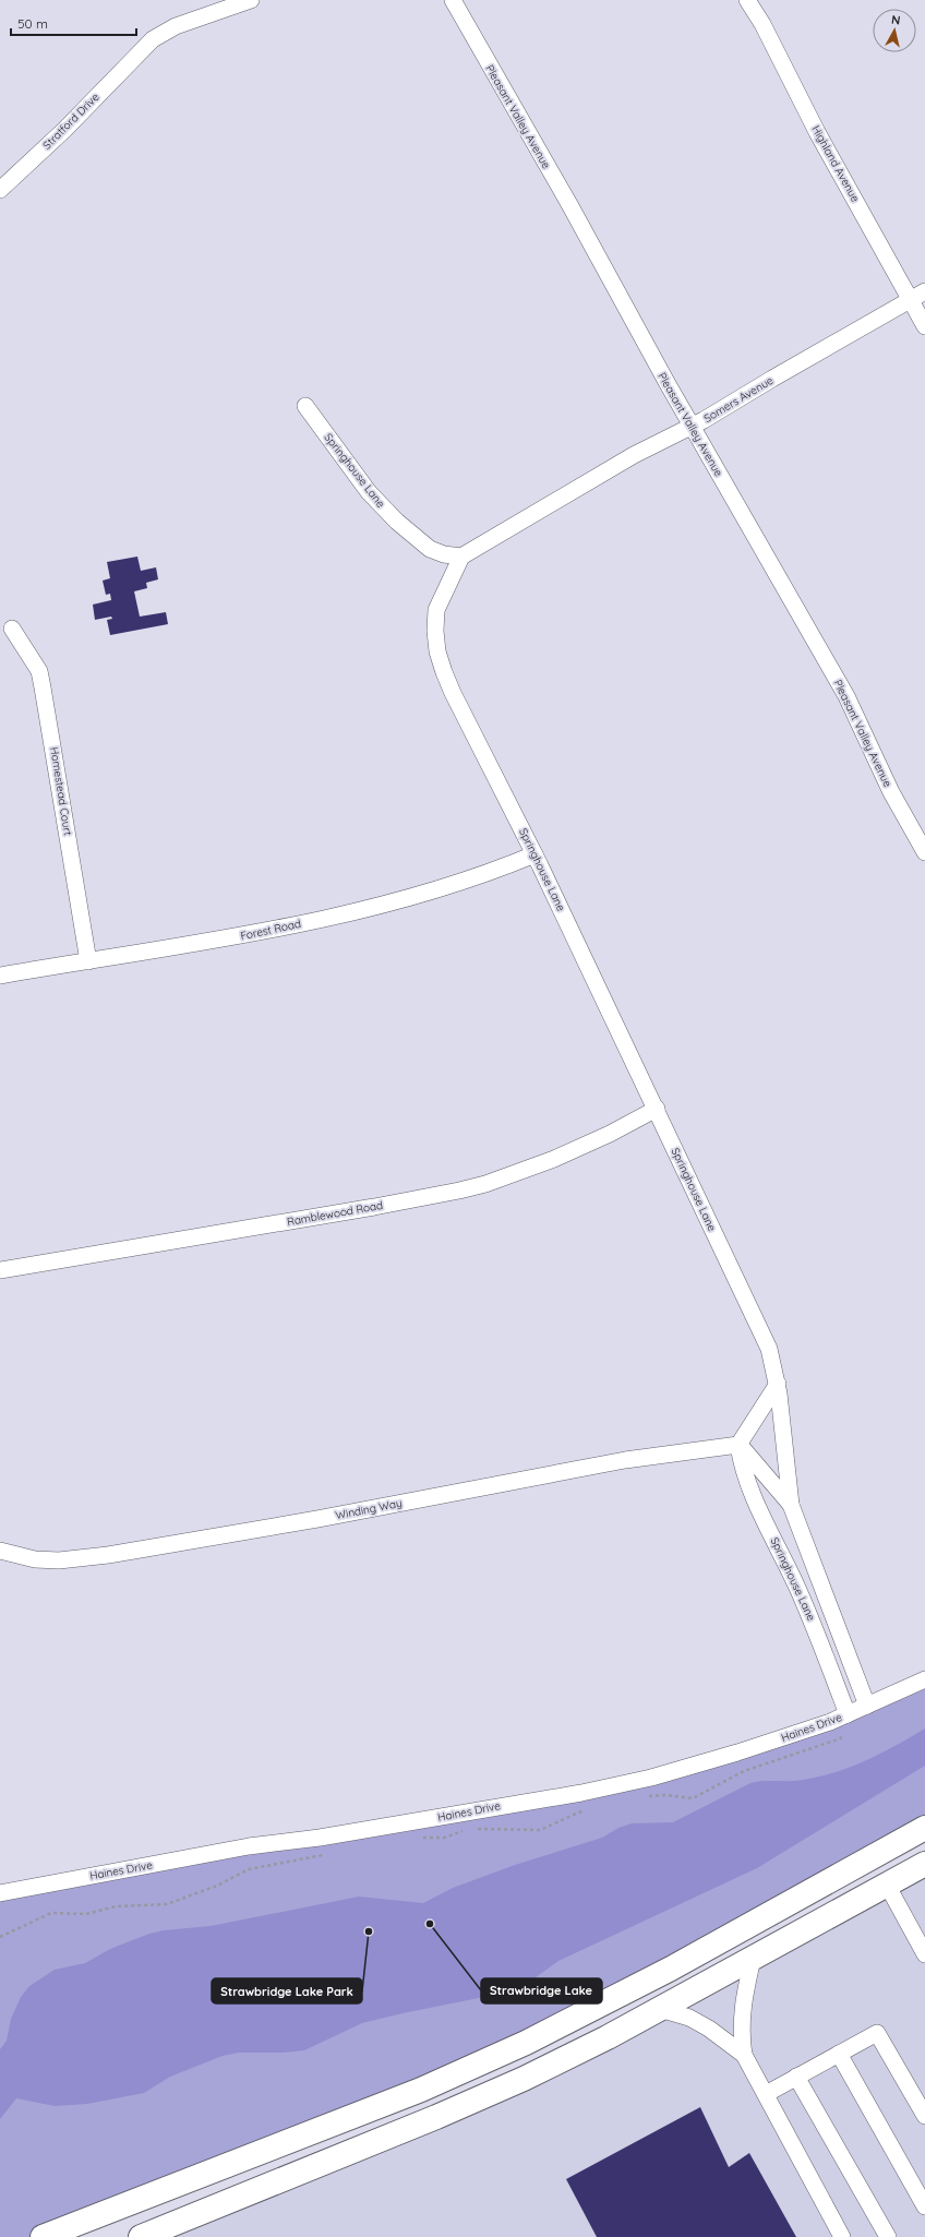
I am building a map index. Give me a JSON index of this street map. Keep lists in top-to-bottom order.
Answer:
{
  "streets": {
    "street": [
      "Pleasant Valley Avenue",
      "Stratford Drive",
      "Highland Avenue",
      "Somers Avenue",
      "Springhouse Lane",
      "Homestead Court",
      "Forest Road",
      "Ramblewood Road",
      "Winding Way",
      "Haines Drive"
    ]
  },
  "crossings": [
    ["Pleasant Valley Avenue", "Somers Avenue"],
    ["Highland Avenue", "Somers Avenue"],
    ["Somers Avenue", "Springhouse Lane"],
    ["Springhouse Lane", "Forest Road"],
    ["Springhouse Lane", "Ramblewood Road"],
    ["Springhouse Lane", "Winding Way"],
    ["Springhouse Lane", "Haines Drive"],
    ["Homestead Court", "Forest Road"]
  ],
  "places": ["Strawbridge Lake", "Strawbridge Lake Park"],
  "scale_bar": "50 m",
  "north": "top"
}
